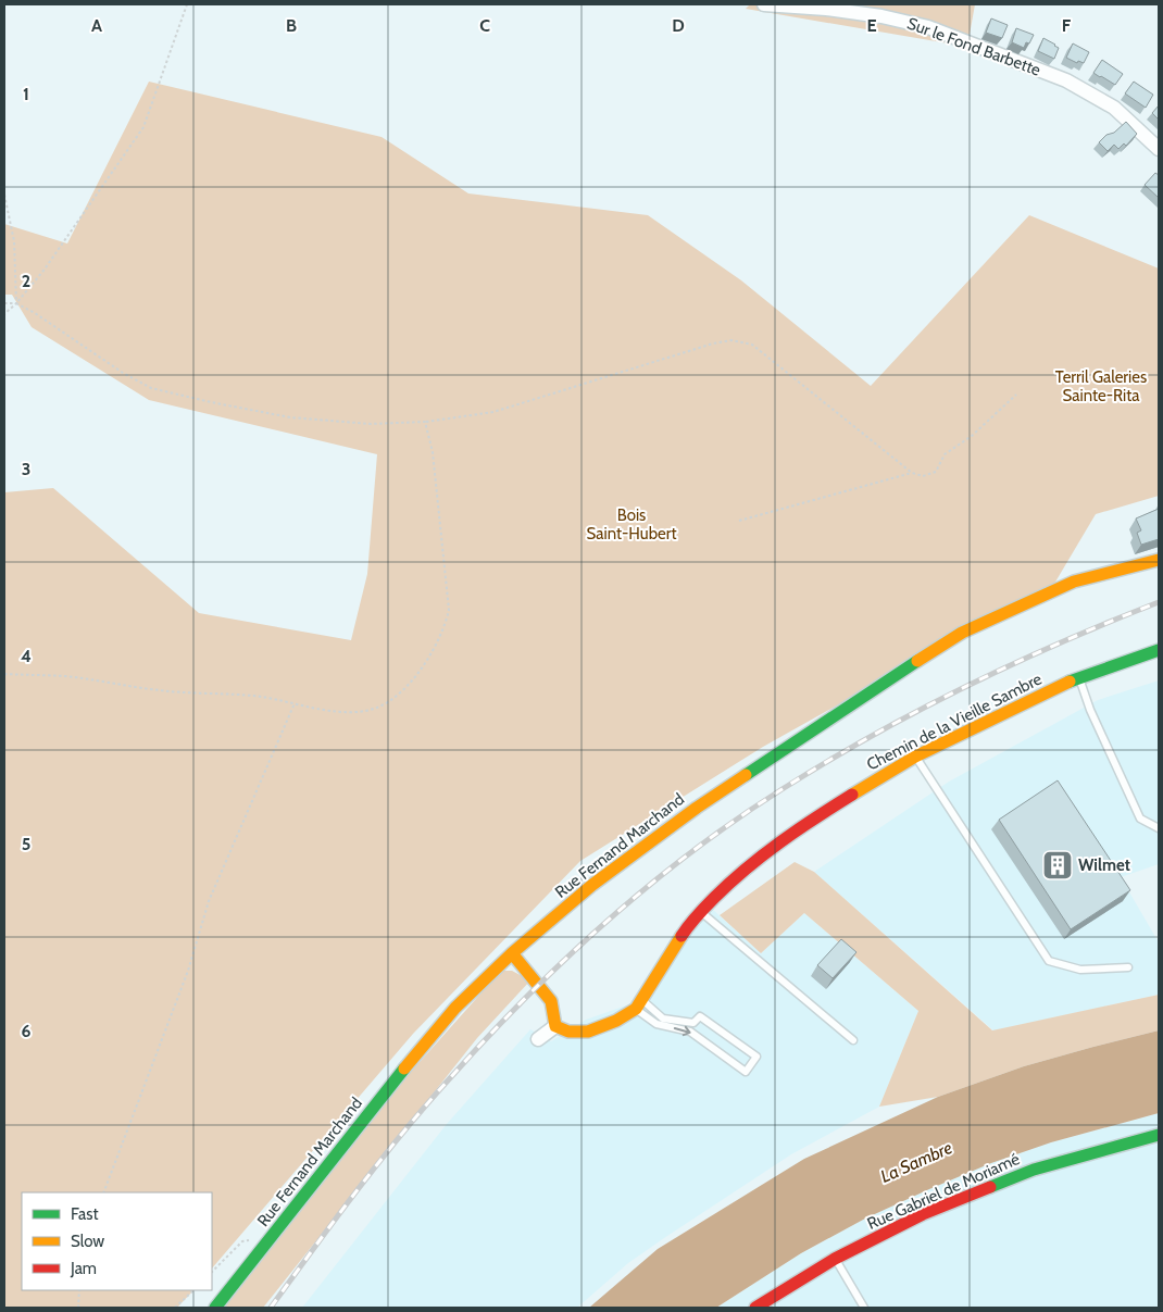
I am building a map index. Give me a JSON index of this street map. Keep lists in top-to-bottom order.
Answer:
{
  "streets": {
    "street": [
      "Sur le Fond Barbette",
      "Chemin de la Vieille Sambre",
      "Rue Fernand Marchand",
      "Rue Gabriel de Moriamé"
    ]
  },
  "water": ["La Sambre"],
  "parks": ["Terril Galeries Sainte-Rita", "Bois Saint-Hubert"],
  "places": {
    "building": ["Wilmet"]
  },
  "legend": ["Fast", "Slow", "Jam"],
  "grid": {
    "columns": [
      "A",
      "B",
      "C",
      "D",
      "E",
      "F"
    ],
    "rows": [
      "1",
      "2",
      "3",
      "4",
      "5",
      "6"
    ]
  }
}
